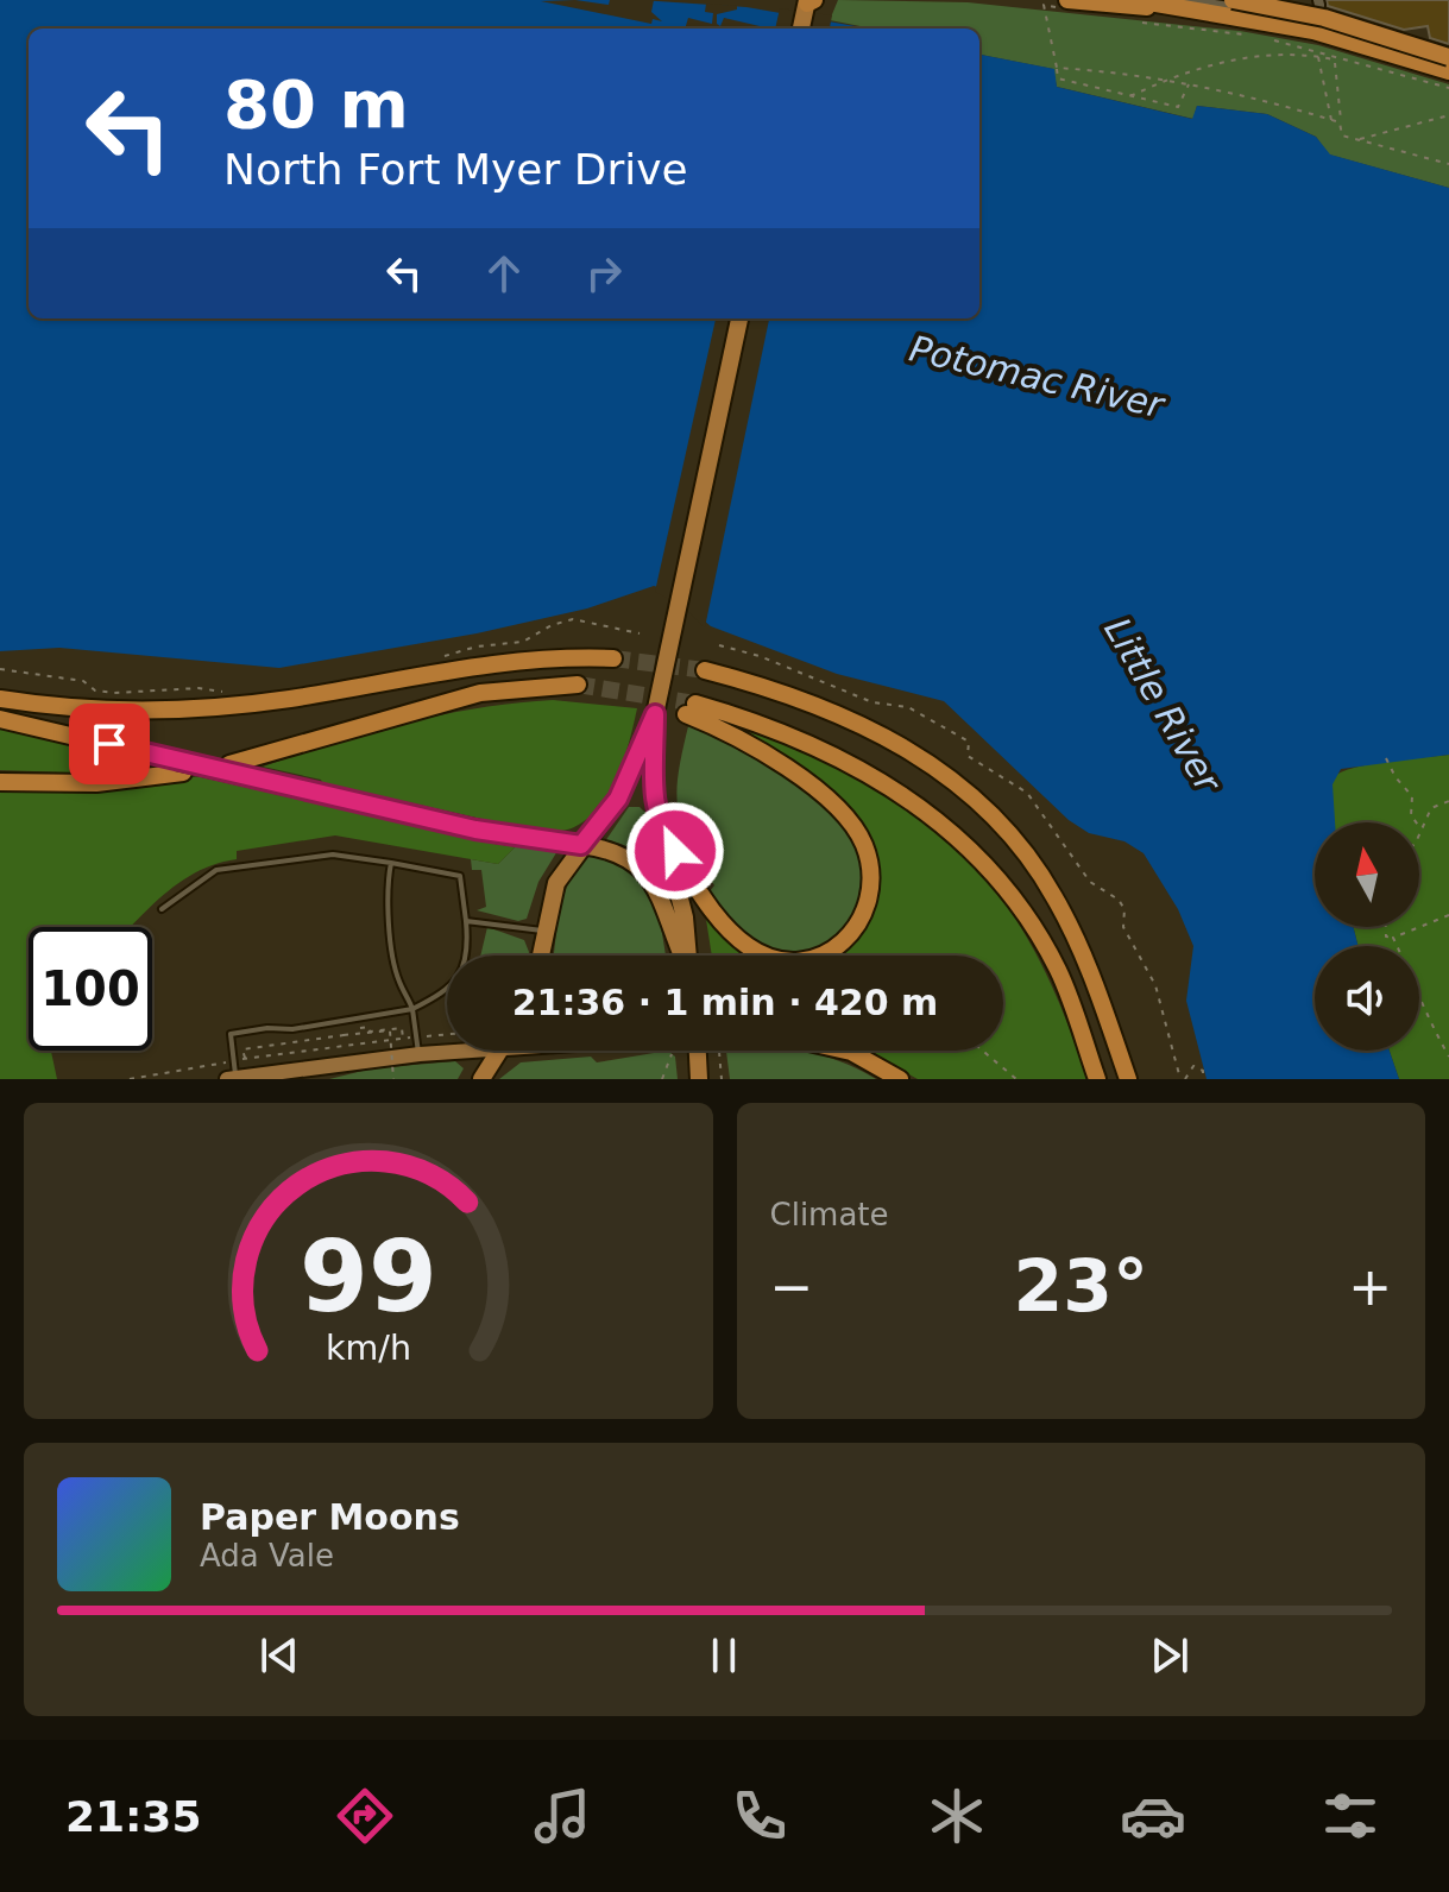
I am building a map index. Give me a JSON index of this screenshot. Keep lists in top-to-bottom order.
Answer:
{
  "water": ["Potomac River", "Little River"],
  "north": "top",
  "page": {
    "turn": ["80 m", "North Fort Myer Drive"],
    "limit": "100",
    "trip": "21:36 · 1 min · 420 m",
    "tile": "Climate",
    "heat": ["−", "23°", "+"],
    "song": ["Paper Moons", "Ada Vale"],
    "tabs": "21:35",
    "gauge": ["99", "km/h"]
  }
}
